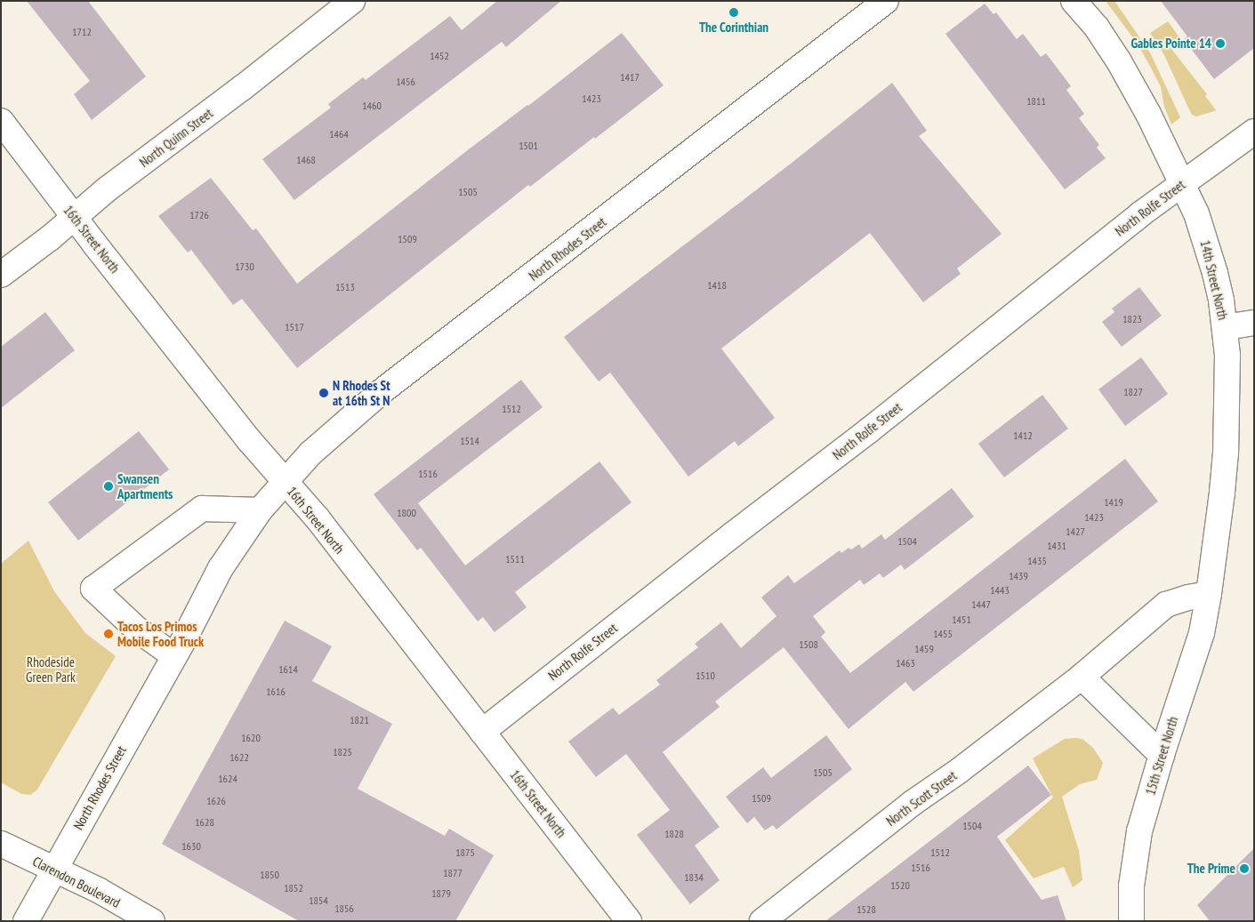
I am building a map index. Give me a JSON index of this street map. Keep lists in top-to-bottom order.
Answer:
{
  "streets": {
    "street": [
      "North Quinn Street",
      "North Rolfe Street",
      "16th Street North",
      "North Rhodes Street",
      "14th Street North",
      "15th Street North",
      "North Scott Street",
      "Clarendon Boulevard"
    ]
  },
  "crossings": [
    ["North Quinn Street", "16th Street North"],
    ["North Rolfe Street", "16th Street North"],
    ["North Rolfe Street", "14th Street North"],
    ["16th Street North", "North Rhodes Street"],
    ["North Rhodes Street", "Clarendon Boulevard"],
    ["14th Street North", "15th Street North"],
    ["14th Street North", "North Scott Street"],
    ["15th Street North", "North Scott Street"]
  ],
  "parks": ["Rhodeside Green Park"],
  "places": [
    "The Corinthian",
    "Gables Pointe 14",
    "N Rhodes St at 16th St N",
    "Swansen Apartments",
    "Tacos Los Primos Mobile Food Truck",
    "The Prime"
  ],
  "house_numbers": [
    "1712",
    "1452",
    "1417",
    "1456",
    "1423",
    "1811",
    "1460",
    "1464",
    "1501",
    "1468",
    "1505",
    "1726",
    "1509",
    "1730",
    "1418",
    "1513",
    "1823",
    "1517",
    "1827",
    "1512",
    "1412",
    "1514",
    "1516",
    "1419",
    "1800",
    "1423",
    "1427",
    "1504",
    "1431",
    "1511",
    "1435",
    "1439",
    "1443",
    "1447",
    "1451",
    "1455",
    "1508",
    "1459",
    "1463",
    "1614",
    "1510",
    "1616",
    "1821",
    "1620",
    "1825",
    "1622",
    "1505",
    "1624",
    "1509",
    "1626",
    "1628",
    "1504",
    "1828",
    "1630",
    "1875",
    "1512",
    "1516",
    "1877",
    "1850",
    "1834",
    "1520",
    "1852",
    "1879",
    "1854",
    "1856",
    "1528"
  ]
}
